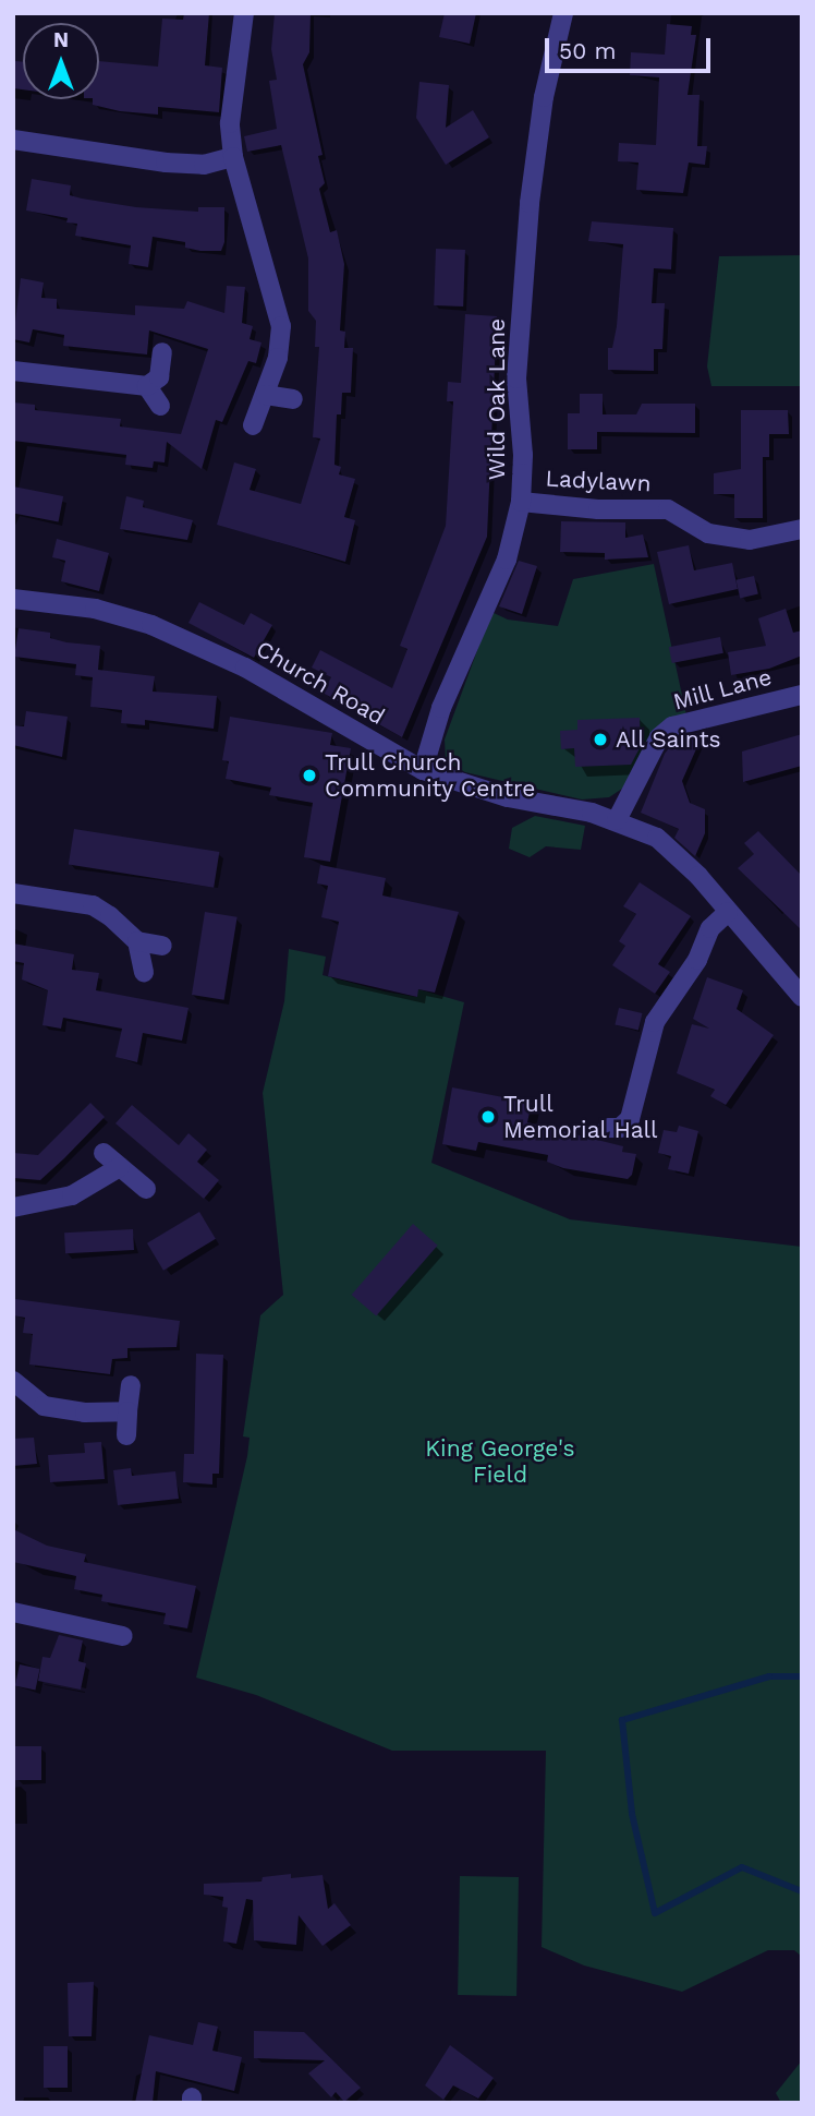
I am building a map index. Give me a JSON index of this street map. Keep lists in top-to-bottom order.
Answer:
{
  "streets": {
    "street": [
      "Wild Oak Lane",
      "Ladylawn",
      "Church Road",
      "Mill Lane"
    ]
  },
  "crossings": [
    ["Wild Oak Lane", "Ladylawn"],
    ["Wild Oak Lane", "Church Road"],
    ["Church Road", "Mill Lane"]
  ],
  "parks": ["King George's Field"],
  "places": ["All Saints", "Trull Church Community Centre", "Trull Memorial Hall"],
  "scale_bar": "50 m",
  "north": "top"
}
